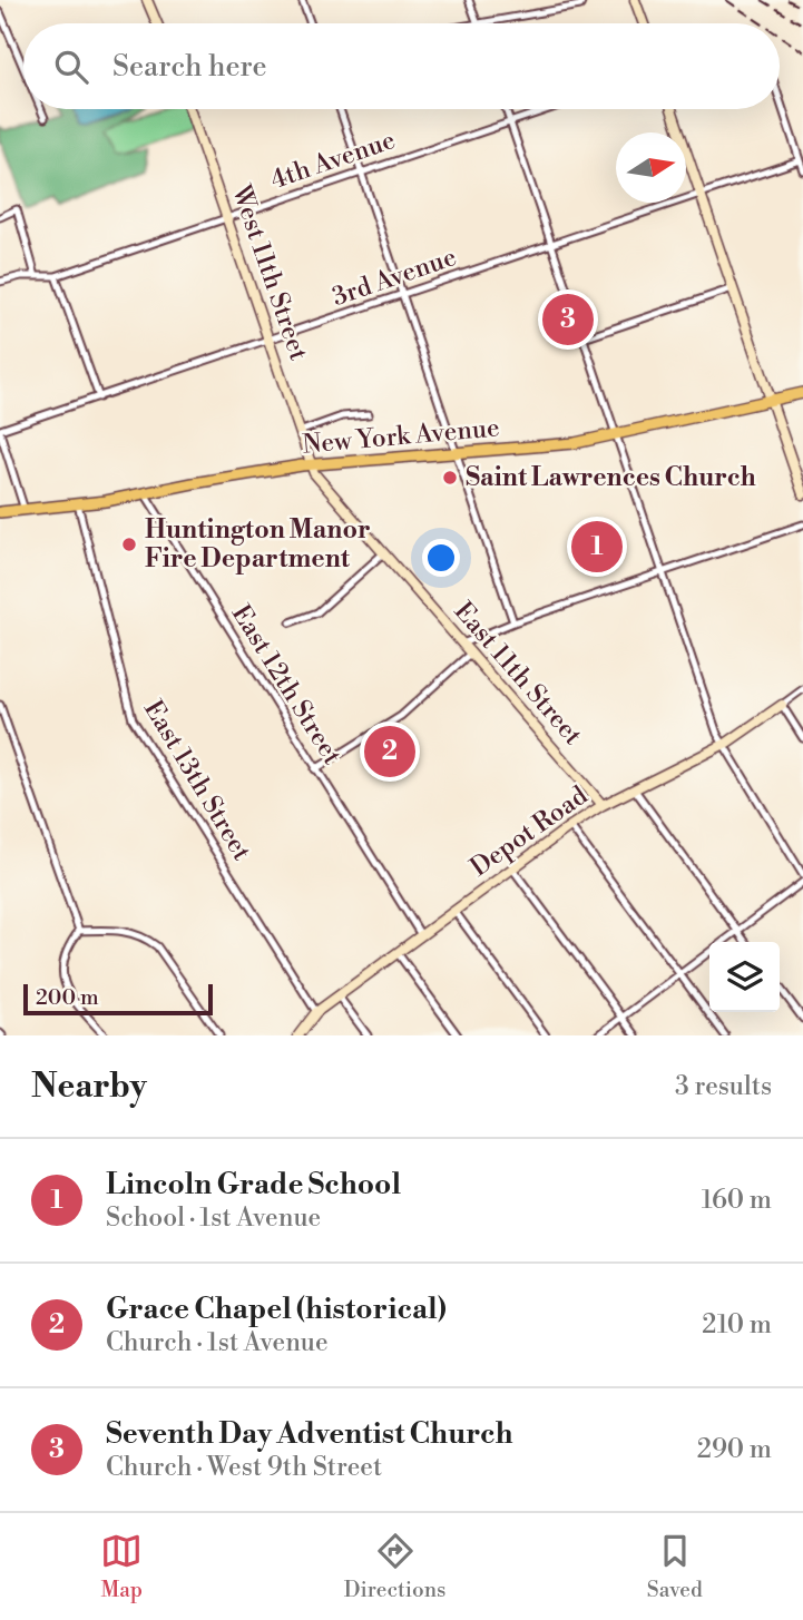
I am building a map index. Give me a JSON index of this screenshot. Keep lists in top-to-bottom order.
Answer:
{
  "streets": {
    "main road": ["New York Avenue"],
    "street": [
      "4th Avenue",
      "West 11th Street",
      "3rd Avenue",
      "East 11th Street",
      "East 12th Street",
      "East 13th Street",
      "Depot Road"
    ]
  },
  "crossings": [
    ["4th Avenue", "West 11th Street"],
    ["West 11th Street", "3rd Avenue"],
    ["West 11th Street", "New York Avenue"],
    ["West 11th Street", "East 11th Street"],
    ["New York Avenue", "East 11th Street"],
    ["New York Avenue", "East 12th Street"],
    ["New York Avenue", "East 13th Street"],
    ["East 11th Street", "Depot Road"],
    ["East 12th Street", "Depot Road"],
    ["East 13th Street", "Depot Road"]
  ],
  "places": ["Saint Lawrences Church", "Huntington Manor Fire Department"],
  "scale_bar": "200 m",
  "north": "right",
  "page": {
    "search": "Search here",
    "pins": ["3", "1", "2"],
    "scale": "200 m",
    "heading": ["Nearby", "3 results"],
    "list": [
      {
        "mark": "1",
        "name": "Lincoln Grade School",
        "note": "School · 1st Avenue",
        "value": "160 m"
      },
      {
        "mark": "2",
        "name": "Grace Chapel (historical)",
        "note": "Church · 1st Avenue",
        "value": "210 m"
      },
      {
        "mark": "3",
        "name": "Seventh Day Adventist Church",
        "note": "Church · West 9th Street",
        "value": "290 m"
      }
    ],
    "nav": ["Map", "Directions", "Saved"]
  }
}
